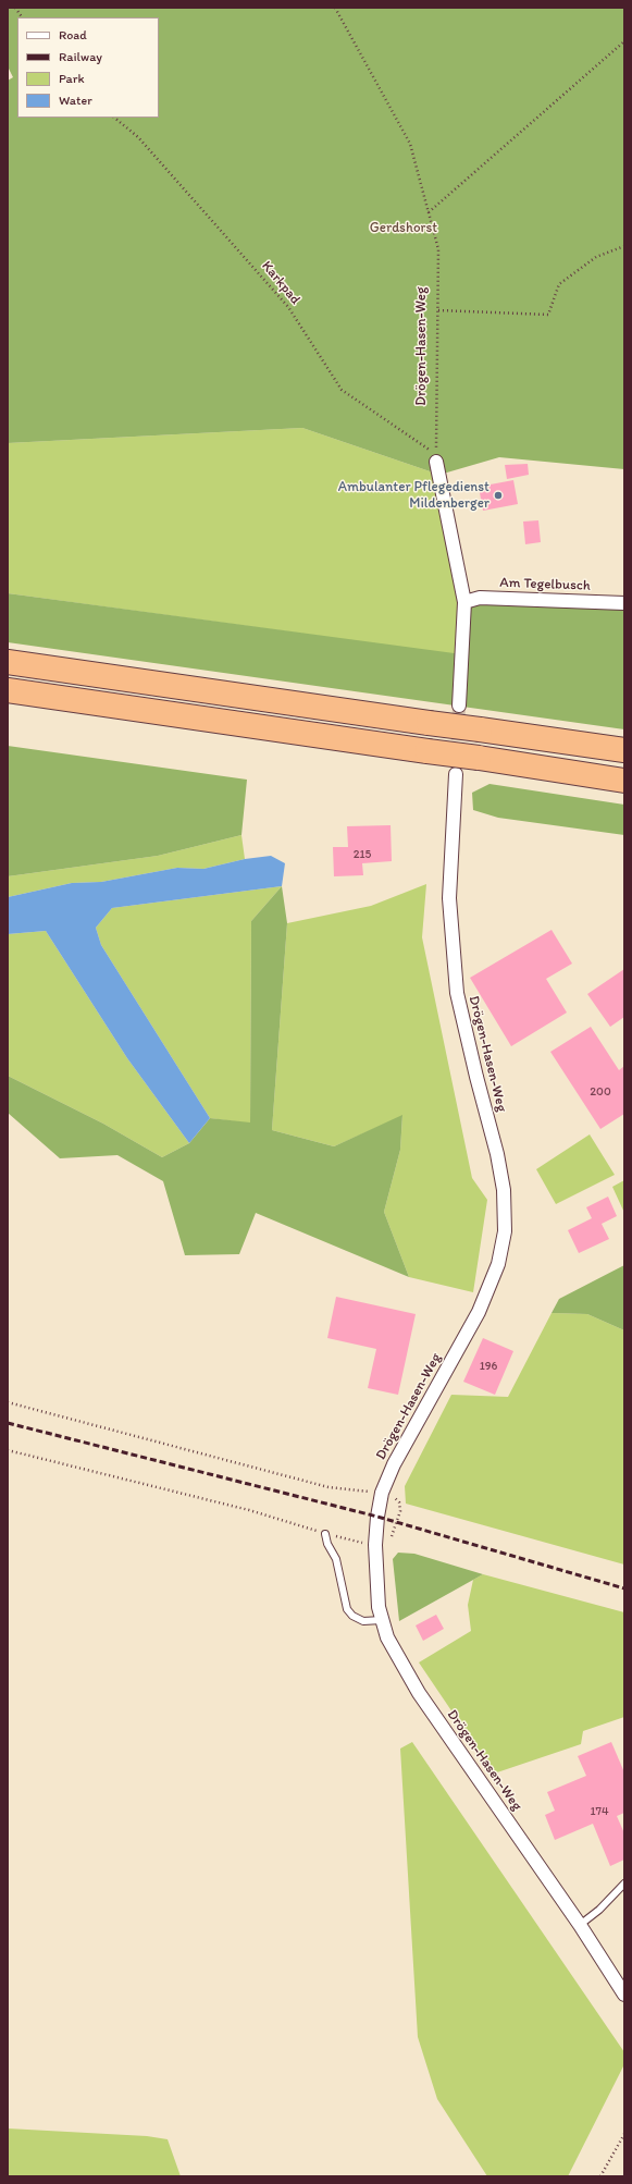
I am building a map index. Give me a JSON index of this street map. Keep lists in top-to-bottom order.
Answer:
{
  "streets": {
    "street": ["Drögen-Hasen-Weg", "Am Tegelbusch"],
    "path": ["Karkpad"]
  },
  "crossings": [
    ["Karkpad", "Drögen-Hasen-Weg"]
  ],
  "parks": ["Gerdshorst"],
  "places": ["Ambulanter Pflegedienst Mildenberger"],
  "house_numbers": [
    "215",
    "200",
    "196",
    "174"
  ],
  "legend": [
    "Road",
    "Railway",
    "Park",
    "Water"
  ]
}
